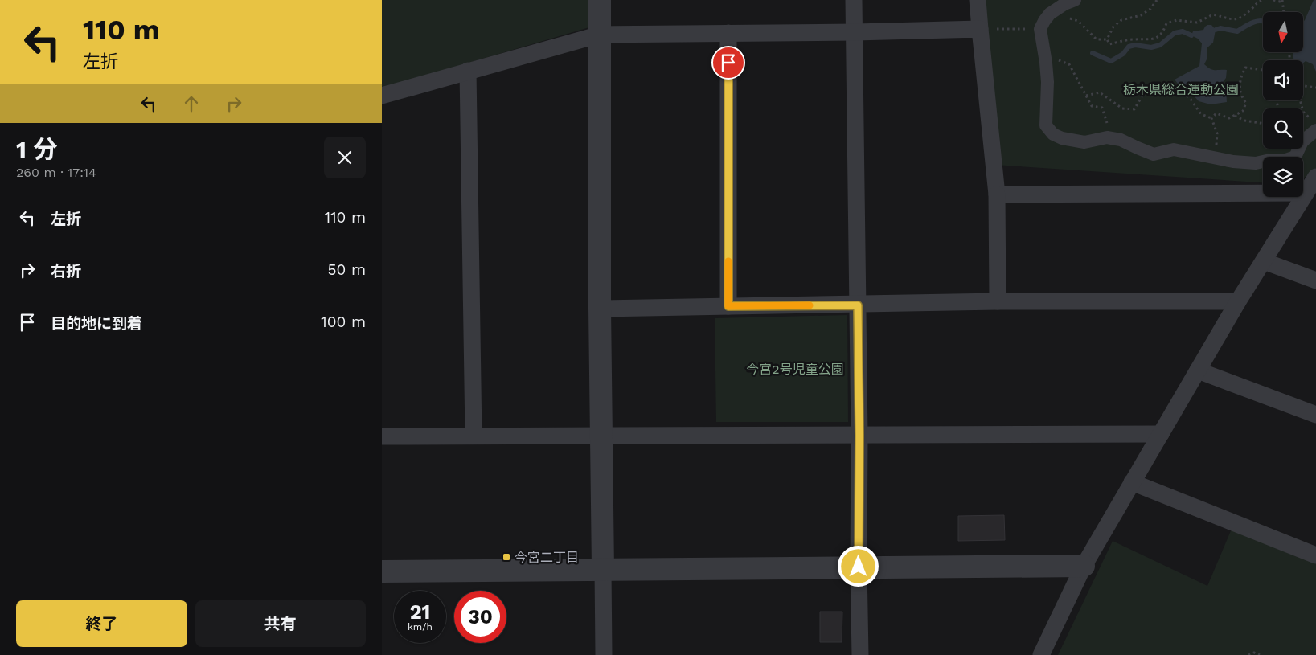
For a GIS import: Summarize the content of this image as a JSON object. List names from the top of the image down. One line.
{"parks":["栃木県総合運動公園","今宮2号児童公園"],"places":{"transit":["今宮二丁目"]},"north":"bottom","page":{"turn":["110 m","左折"],"heading":["1 分","260 m · 17:14"],"list":[{"name":"左折","value":"110 m"},{"name":"右折","value":"50 m"},{"name":"目的地に到着","value":"100 m"}],"speed":"21 km/h","limit":"30","buttons":["終了","共有"]}}
